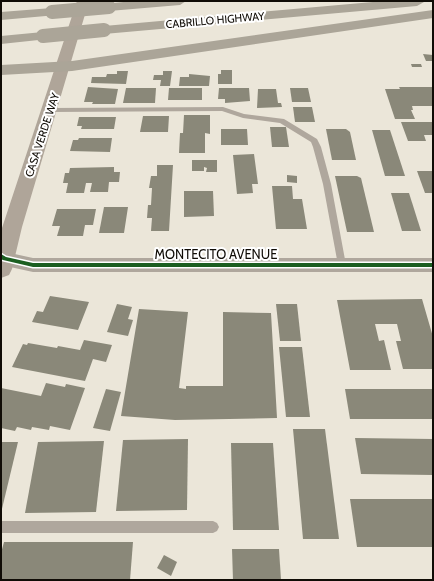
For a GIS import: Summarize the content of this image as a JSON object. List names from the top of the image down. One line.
{"streets":{"highway":["CABRILLO HIGHWAY"],"main road":["CASA VERDE WAY"],"street":["MONTECITO AVENUE"]},"crossings":[["CASA VERDE WAY","MONTECITO AVENUE"]]}
